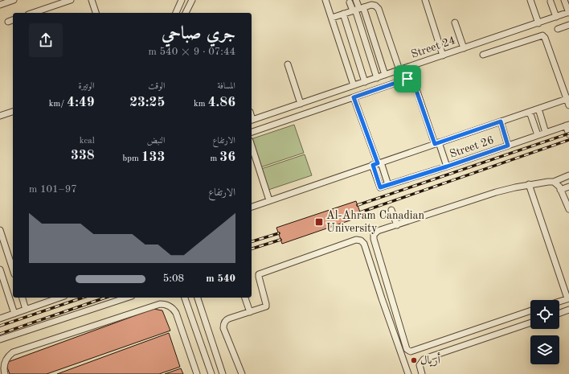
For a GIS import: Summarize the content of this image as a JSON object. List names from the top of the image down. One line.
{"streets":{"street":["Street 24","Street 26"]},"places":{"transit":["Al-Ahram Canadian University"],"other":["أريال"]},"page":{"heading":["جري صباحي","07:44 · 9 × 540 m"],"stats":[["المسافة","4.86 km"],["الوقت","23:25"],["الوتيرة","4:49 /km"],["الارتفاع","36 m"],["النبض","133 bpm"],["kcal","338"]],"chart":["الارتفاع","97–101 m"],"list":[{"name":"540 m","note":"5:08"}]}}
